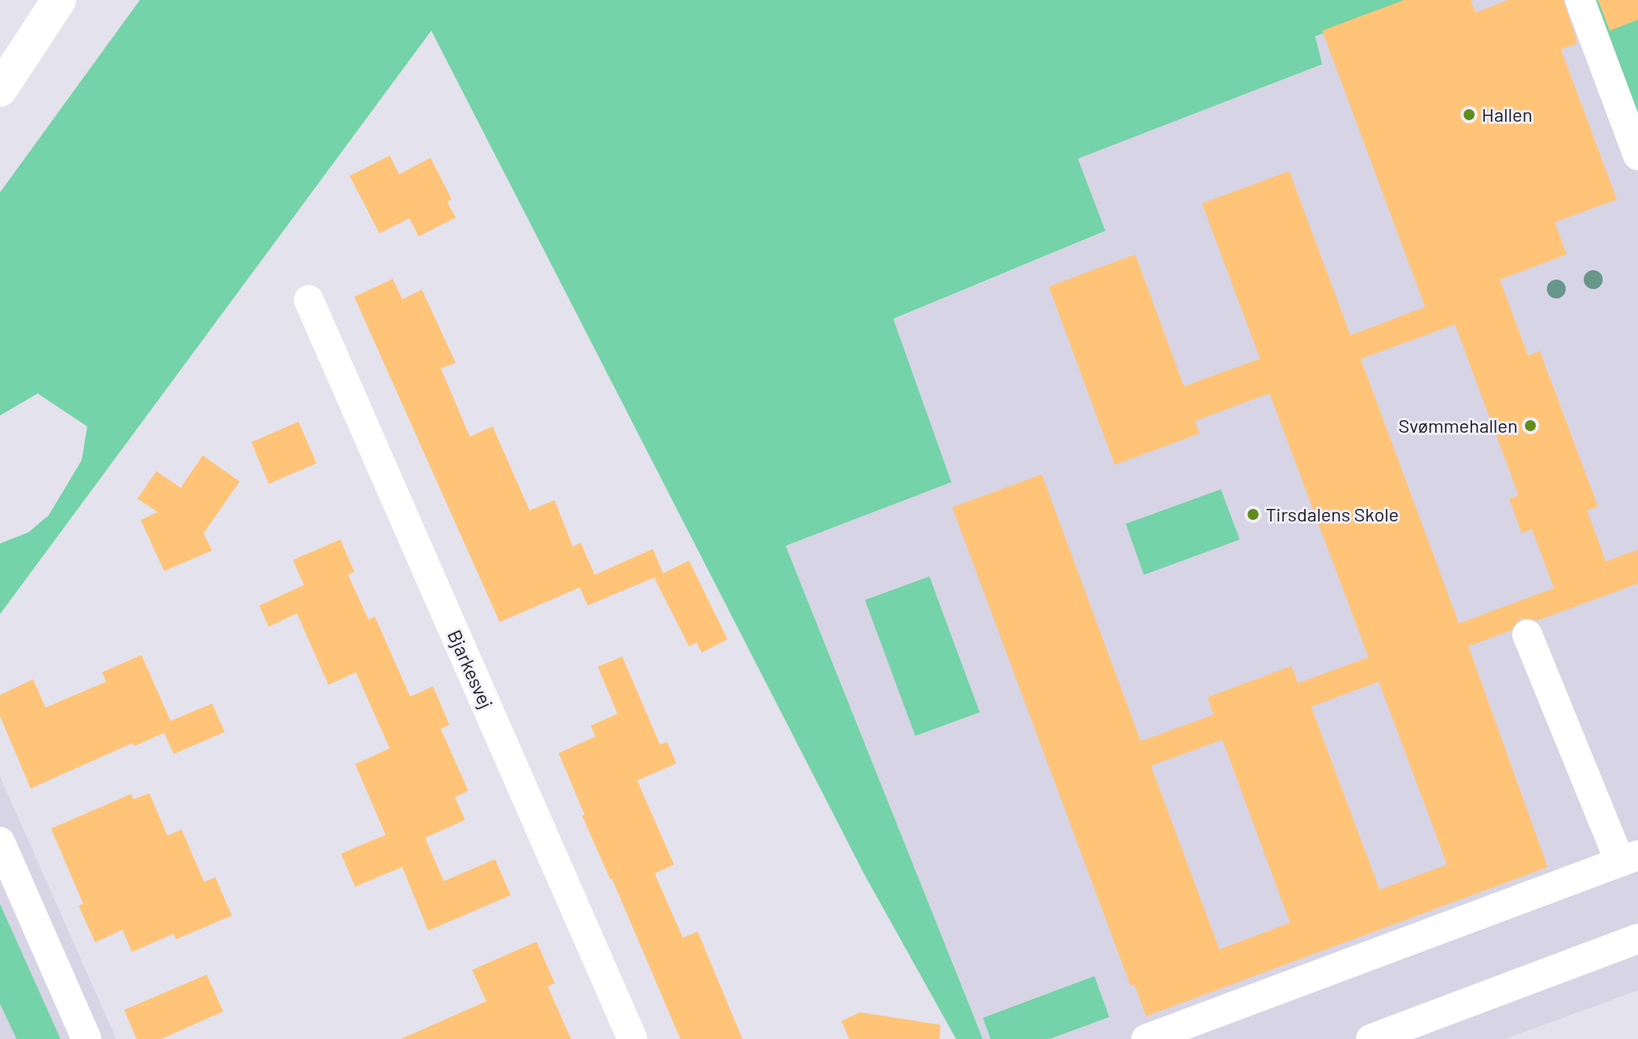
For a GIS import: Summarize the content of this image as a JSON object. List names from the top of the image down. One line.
{"streets":{"street":["Bjarkesvej"]},"places":["Hallen","Svømmehallen","Tirsdalens Skole"]}
